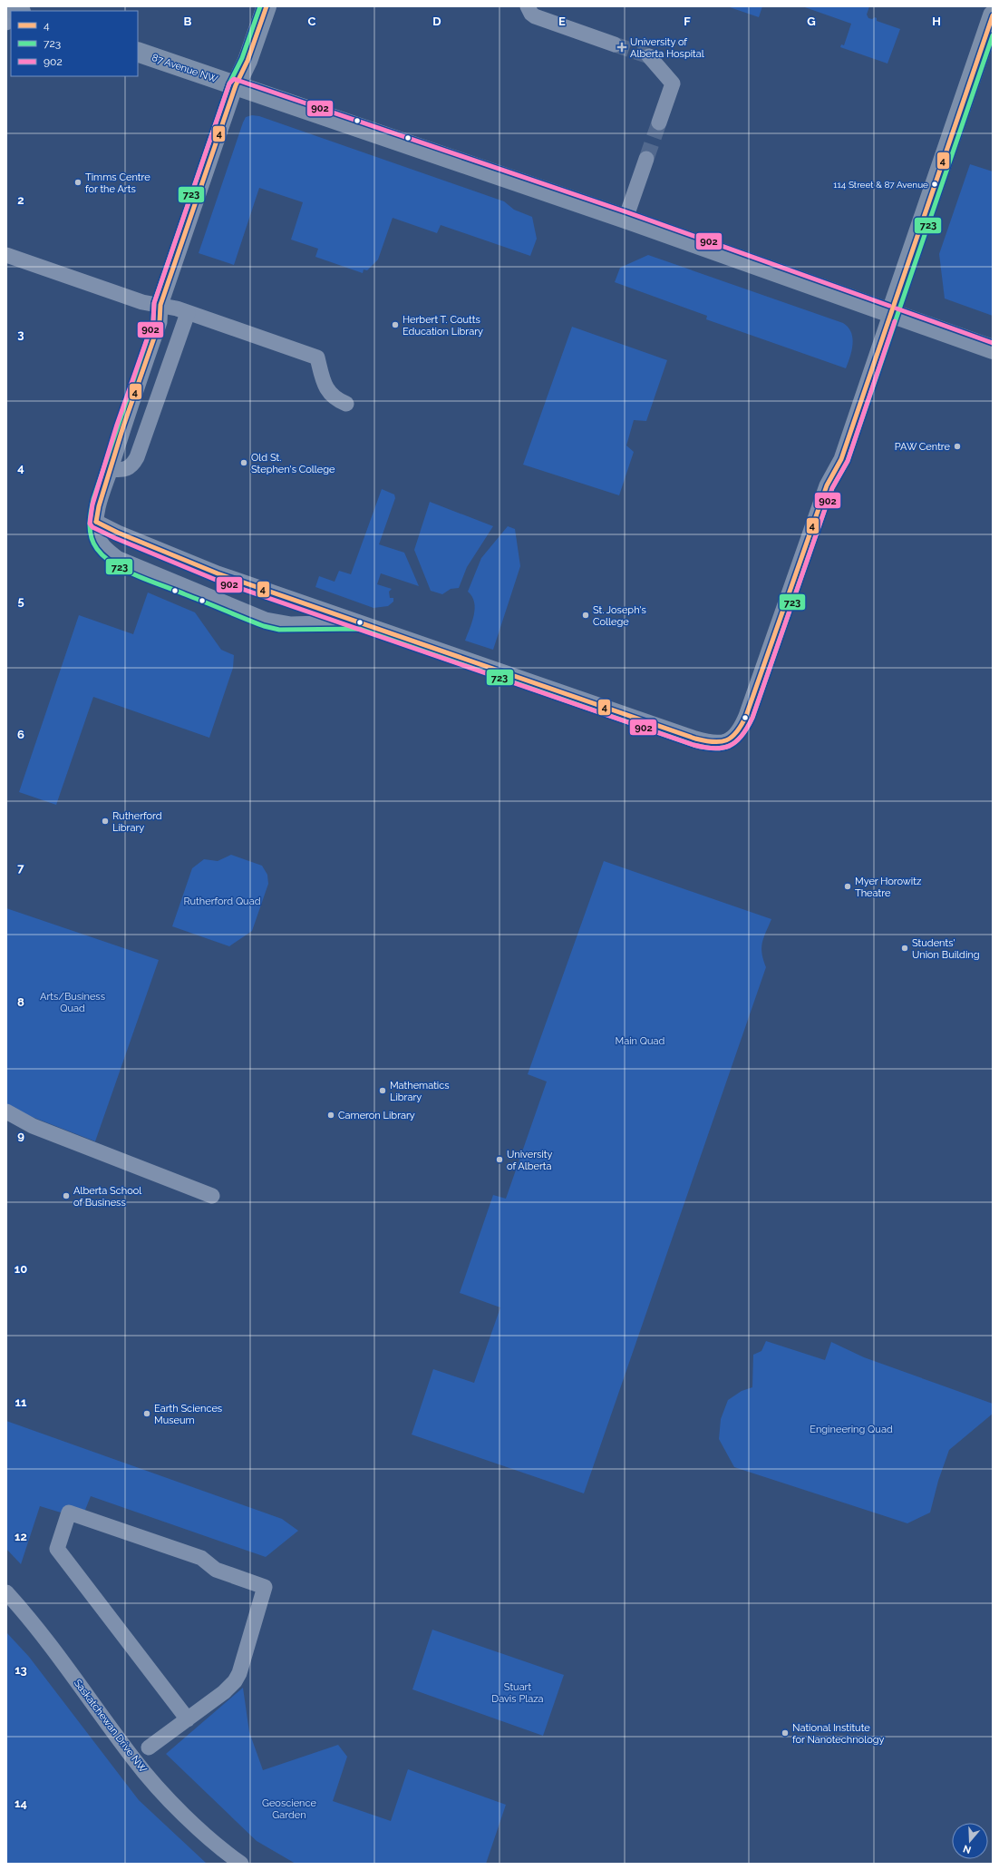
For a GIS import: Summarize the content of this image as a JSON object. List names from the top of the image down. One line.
{"streets":{"main road":["87 Avenue NW"],"street":["Saskatchewan Drive NW"]},"parks":["Rutherford Quad","Arts/Business Quad","Main Quad","Engineering Quad","Stuart Davis Plaza","Geoscience Garden"],"places":{"health":["University of Alberta Hospital"],"other":["Timms Centre for the Arts","114 Street & 87 Avenue","Herbert T. Coutts Education Library","PAW Centre","Old St. Stephen's College","St. Joseph's College","Rutherford Library","Myer Horowitz Theatre","Students' Union Building","Mathematics Library","Cameron Library","University of Alberta","Alberta School of Business","Earth Sciences Museum","National Institute for Nanotechnology"]},"lines":["transit line 4","transit line 723","transit line 902"],"legend":["4","723","902"],"north":"bottom","grid":{"columns":["B","C","D","E","F","G","H"],"rows":["2","3","4","5","6","7","8","9","10","11","12","13","14"]}}
